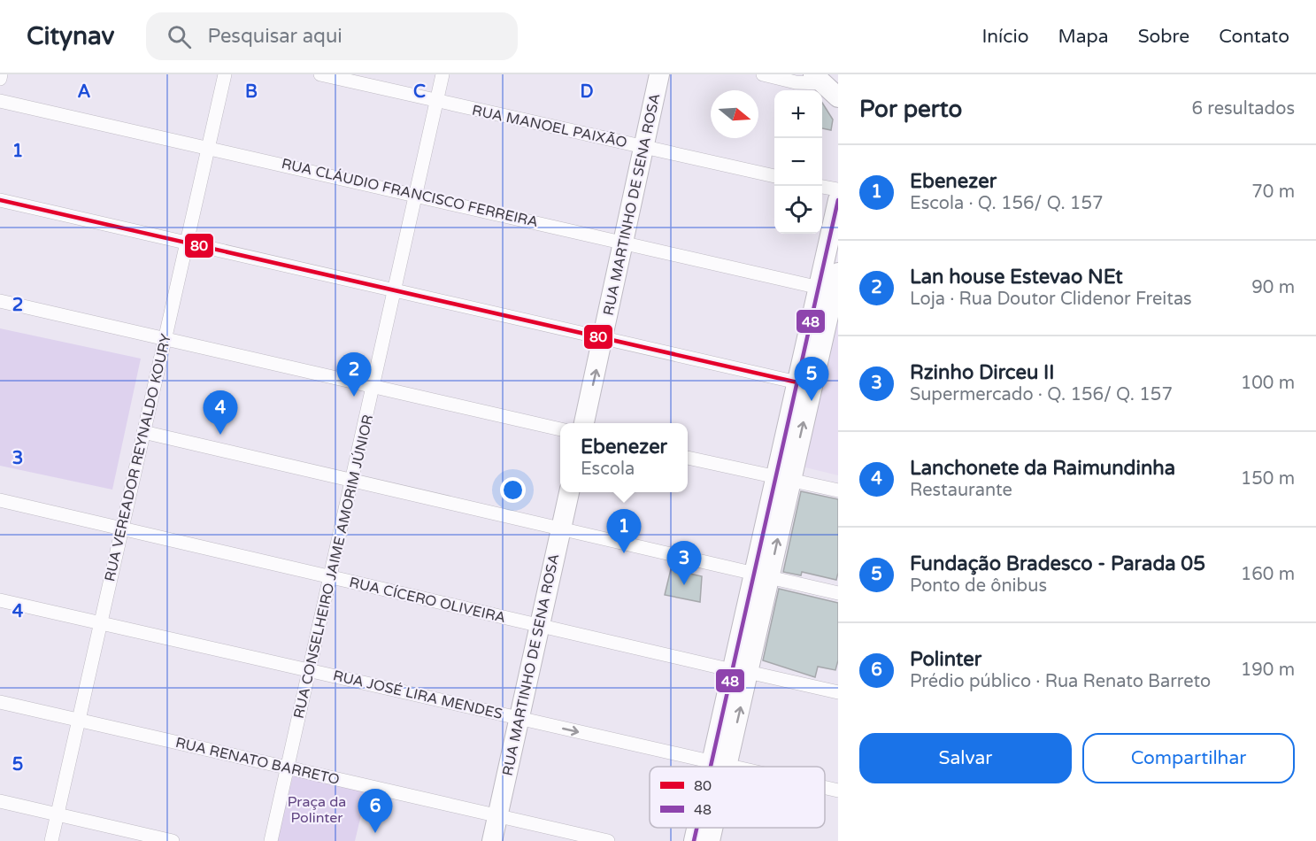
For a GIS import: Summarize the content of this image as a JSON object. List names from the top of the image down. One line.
{"streets":{"main road":["RUA MARTINHO DE SENA ROSA"],"street":["RUA MANOEL PAIXÃO","RUA CLÁUDIO FRANCISCO FERREIRA","RUA VEREADOR REYNALDO KOURY","RUA CONSELHEIRO JAIME AMORIM JÚNIOR","RUA CÍCERO OLIVEIRA","RUA JOSÉ LIRA MENDES","RUA RENATO BARRETO"]},"crossings":[["RUA MANOEL PAIXÃO","RUA MARTINHO DE SENA ROSA"],["RUA MANOEL PAIXÃO","RUA CONSELHEIRO JAIME AMORIM JÚNIOR"],["RUA CLÁUDIO FRANCISCO FERREIRA","RUA MARTINHO DE SENA ROSA"],["RUA CLÁUDIO FRANCISCO FERREIRA","RUA VEREADOR REYNALDO KOURY"],["RUA CLÁUDIO FRANCISCO FERREIRA","RUA CONSELHEIRO JAIME AMORIM JÚNIOR"],["RUA MARTINHO DE SENA ROSA","RUA CÍCERO OLIVEIRA"],["RUA MARTINHO DE SENA ROSA","RUA JOSÉ LIRA MENDES"],["RUA MARTINHO DE SENA ROSA","RUA RENATO BARRETO"],["RUA VEREADOR REYNALDO KOURY","RUA CÍCERO OLIVEIRA"],["RUA VEREADOR REYNALDO KOURY","RUA JOSÉ LIRA MENDES"],["RUA VEREADOR REYNALDO KOURY","RUA RENATO BARRETO"],["RUA CONSELHEIRO JAIME AMORIM JÚNIOR","RUA CÍCERO OLIVEIRA"],["RUA CONSELHEIRO JAIME AMORIM JÚNIOR","RUA JOSÉ LIRA MENDES"],["RUA CONSELHEIRO JAIME AMORIM JÚNIOR","RUA RENATO BARRETO"]],"parks":["Praça da Polinter"],"lines":["transit line 80","transit line 48"],"legend":["80","48"],"north":"right","page":{"header":"Citynav","search":"Pesquisar aqui","nav":["Início","Mapa","Sobre","Contato"],"heading":["Por perto","6 resultados"],"map_buttons":["+","−"],"list":[{"mark":"1","name":"Ebenezer","note":"Escola · Q. 156/ Q. 157","value":"70 m"},{"mark":"2","name":"Lan house Estevao NEt","note":"Loja · Rua Doutor Clidenor Freitas","value":"90 m"},{"mark":"3","name":"Rzinho Dirceu II","note":"Supermercado · Q. 156/ Q. 157","value":"100 m"},{"mark":"4","name":"Lanchonete da Raimundinha","note":"Restaurante","value":"150 m"},{"mark":"5","name":"Fundação Bradesco - Parada 05","note":"Ponto de ônibus","value":"160 m"},{"mark":"6","name":"Polinter","note":"Prédio público · Rua Renato Barreto","value":"190 m"}],"pins":["2","5","4","1","3","6"],"popup":["Ebenezer","Escola"],"buttons":["Salvar","Compartilhar"]},"grid":{"columns":["A","B","C","D"],"rows":["1","2","3","4","5"]}}
